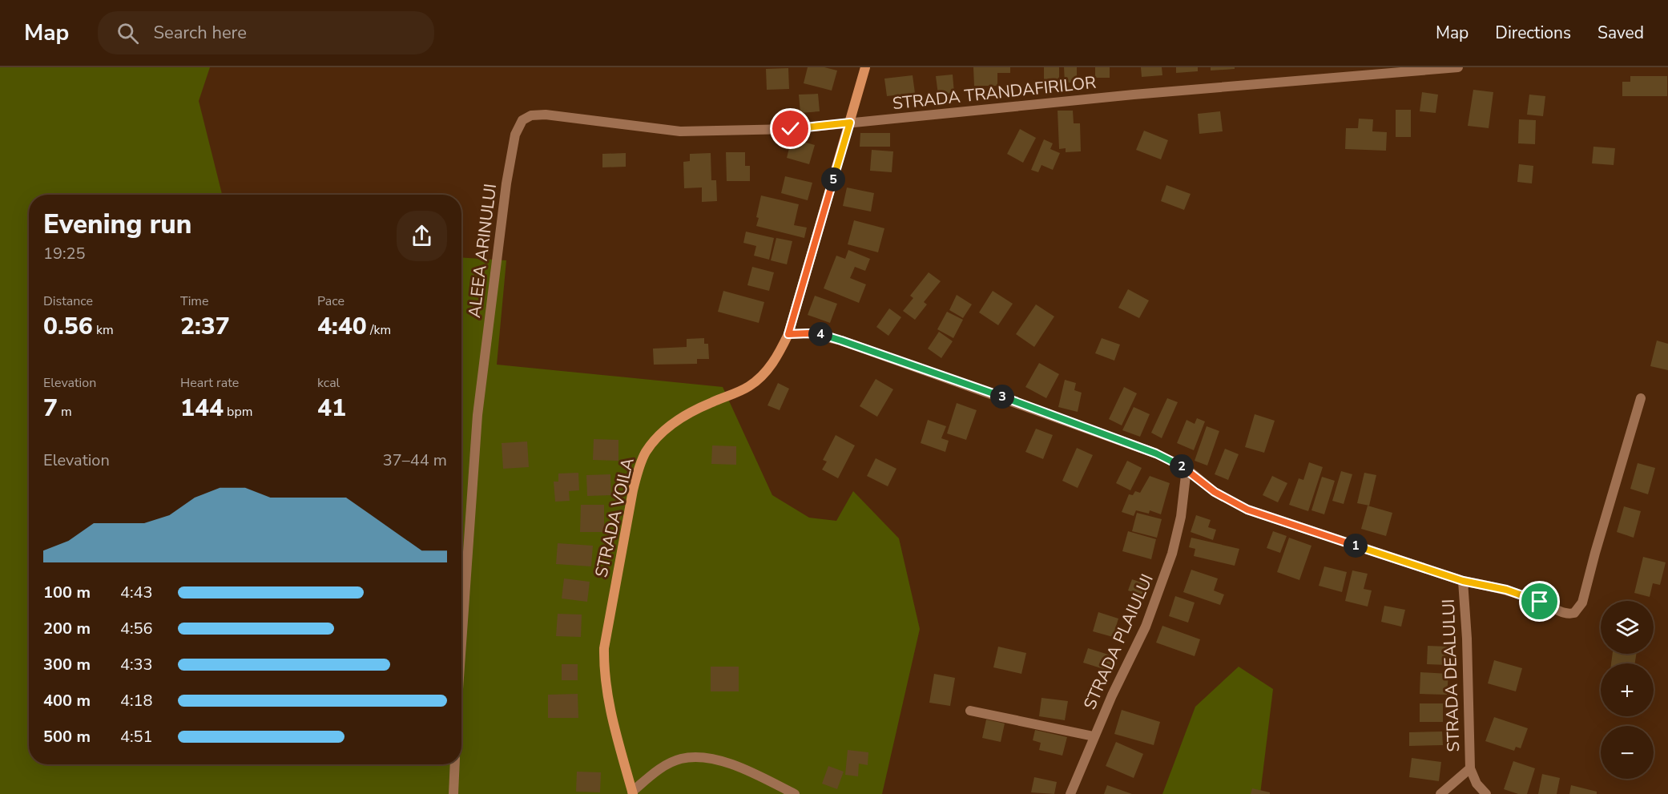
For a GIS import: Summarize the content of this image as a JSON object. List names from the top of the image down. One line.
{"streets":{"main road":["STRADA VOILA"],"street":["STRADA TRANDAFIRILOR","ALEEA ARINULUI","STRADA PLAIULUI","STRADA DEALULUI"]},"crossings":[["STRADA TRANDAFIRILOR","ALEEA ARINULUI"],["STRADA TRANDAFIRILOR","STRADA VOILA"],["ALEEA ARINULUI","STRADA VOILA"],["STRADA VOILA","STRADA DEALULUI"],["STRADA PLAIULUI","STRADA DEALULUI"]],"page":{"header":"Map","search":"Search here","nav":["Map","Directions","Saved"],"pins":["5","4","3","2","1"],"heading":["Evening run","19:25"],"stats":[["Distance","0.56 km"],["Time","2:37"],["Pace","4:40 /km"],["Elevation","7 m"],["Heart rate","144 bpm"],["kcal","41"]],"chart":["Elevation","37–44 m"],"list":[{"name":"100 m","note":"4:43"},{"name":"200 m","note":"4:56"},{"name":"300 m","note":"4:33"},{"name":"400 m","note":"4:18"},{"name":"500 m","note":"4:51"}],"map_buttons":["+","−"]}}
